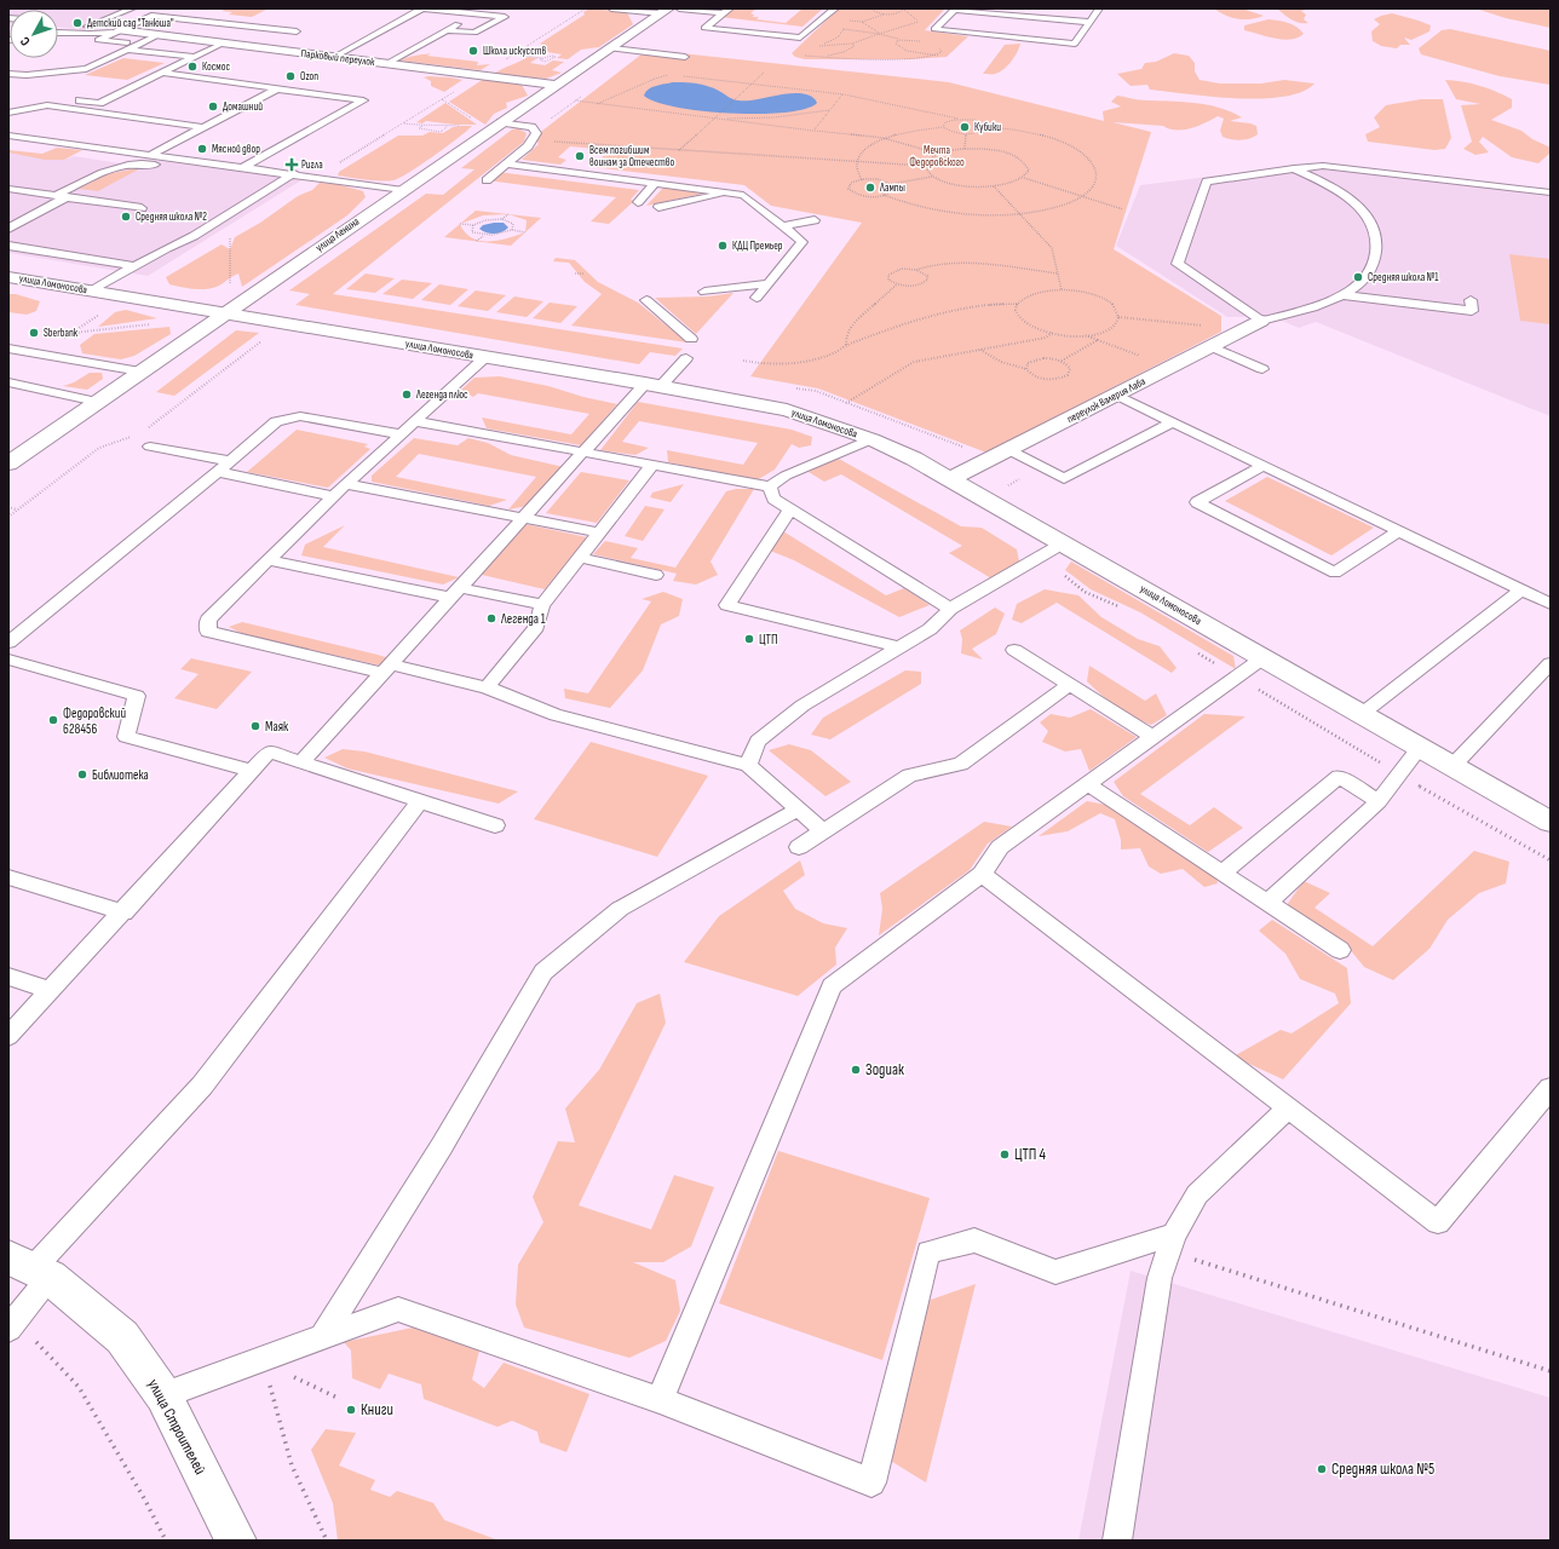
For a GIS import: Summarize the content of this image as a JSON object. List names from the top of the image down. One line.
{"streets":{"street":["Парковый переулок","улица Ленина","улица Ломоносова","переулок Валерия Лаба","улица Строителей"]},"crossings":[["Парковый переулок","улица Ленина"],["улица Ленина","улица Ломоносова"],["улица Ломоносова","переулок Валерия Лаба"]],"parks":["Мечта Федоровского"],"places":{"other":["Детский сад \"Танюша\"","Школа искусств","Космос","Ozon","Домашний","Кубики","Мясной двор","Всем погибшим воинам за Отечество","Лампы","Средняя школа №2","КДЦ Премьер","Средняя школа №1","Sberbank","Легенда плюс","Легенда 1","ЦТП","Федоровский 628456","Маяк","Библиотека","Зодиак","ЦТП 4","Книги","Средняя школа №5"],"health":["Ригла"]},"north":"bottom left"}
